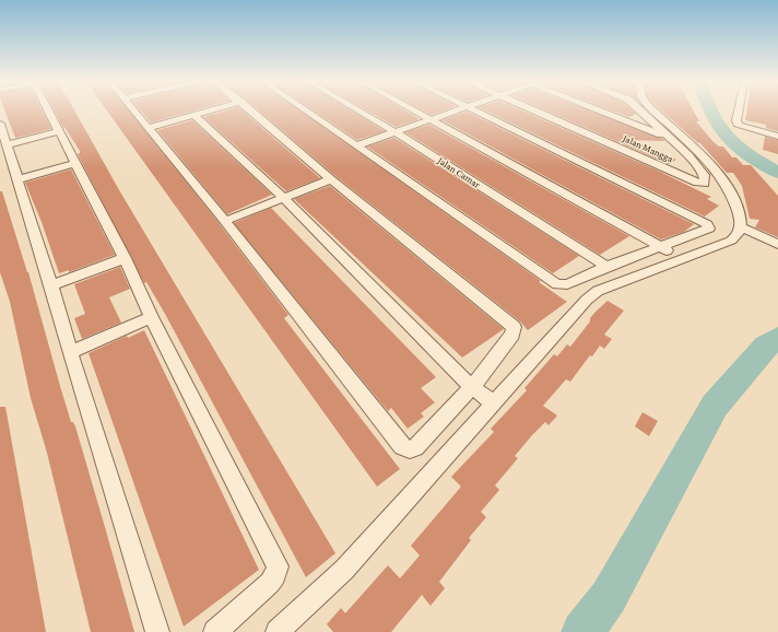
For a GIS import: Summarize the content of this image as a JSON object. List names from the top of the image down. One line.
{"streets":{"street":["Jalan Mangga","Jalan Camar"]}}
